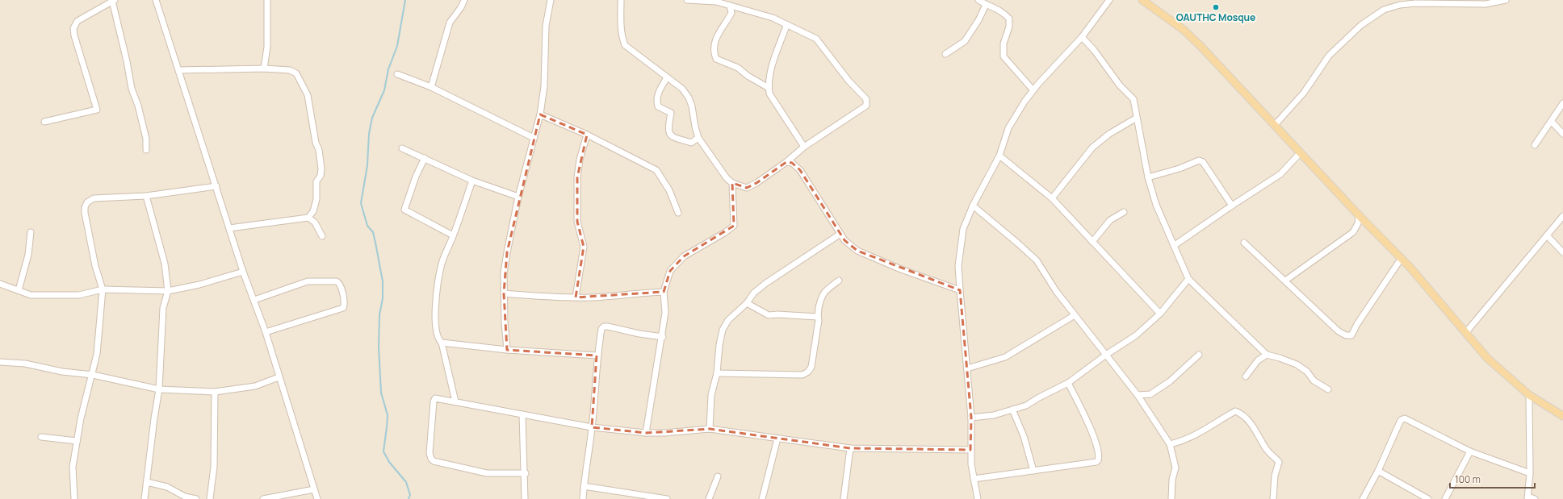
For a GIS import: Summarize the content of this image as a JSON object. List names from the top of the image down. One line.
{"places":["OAUTHC Mosque"],"scale_bar":"100 m"}
